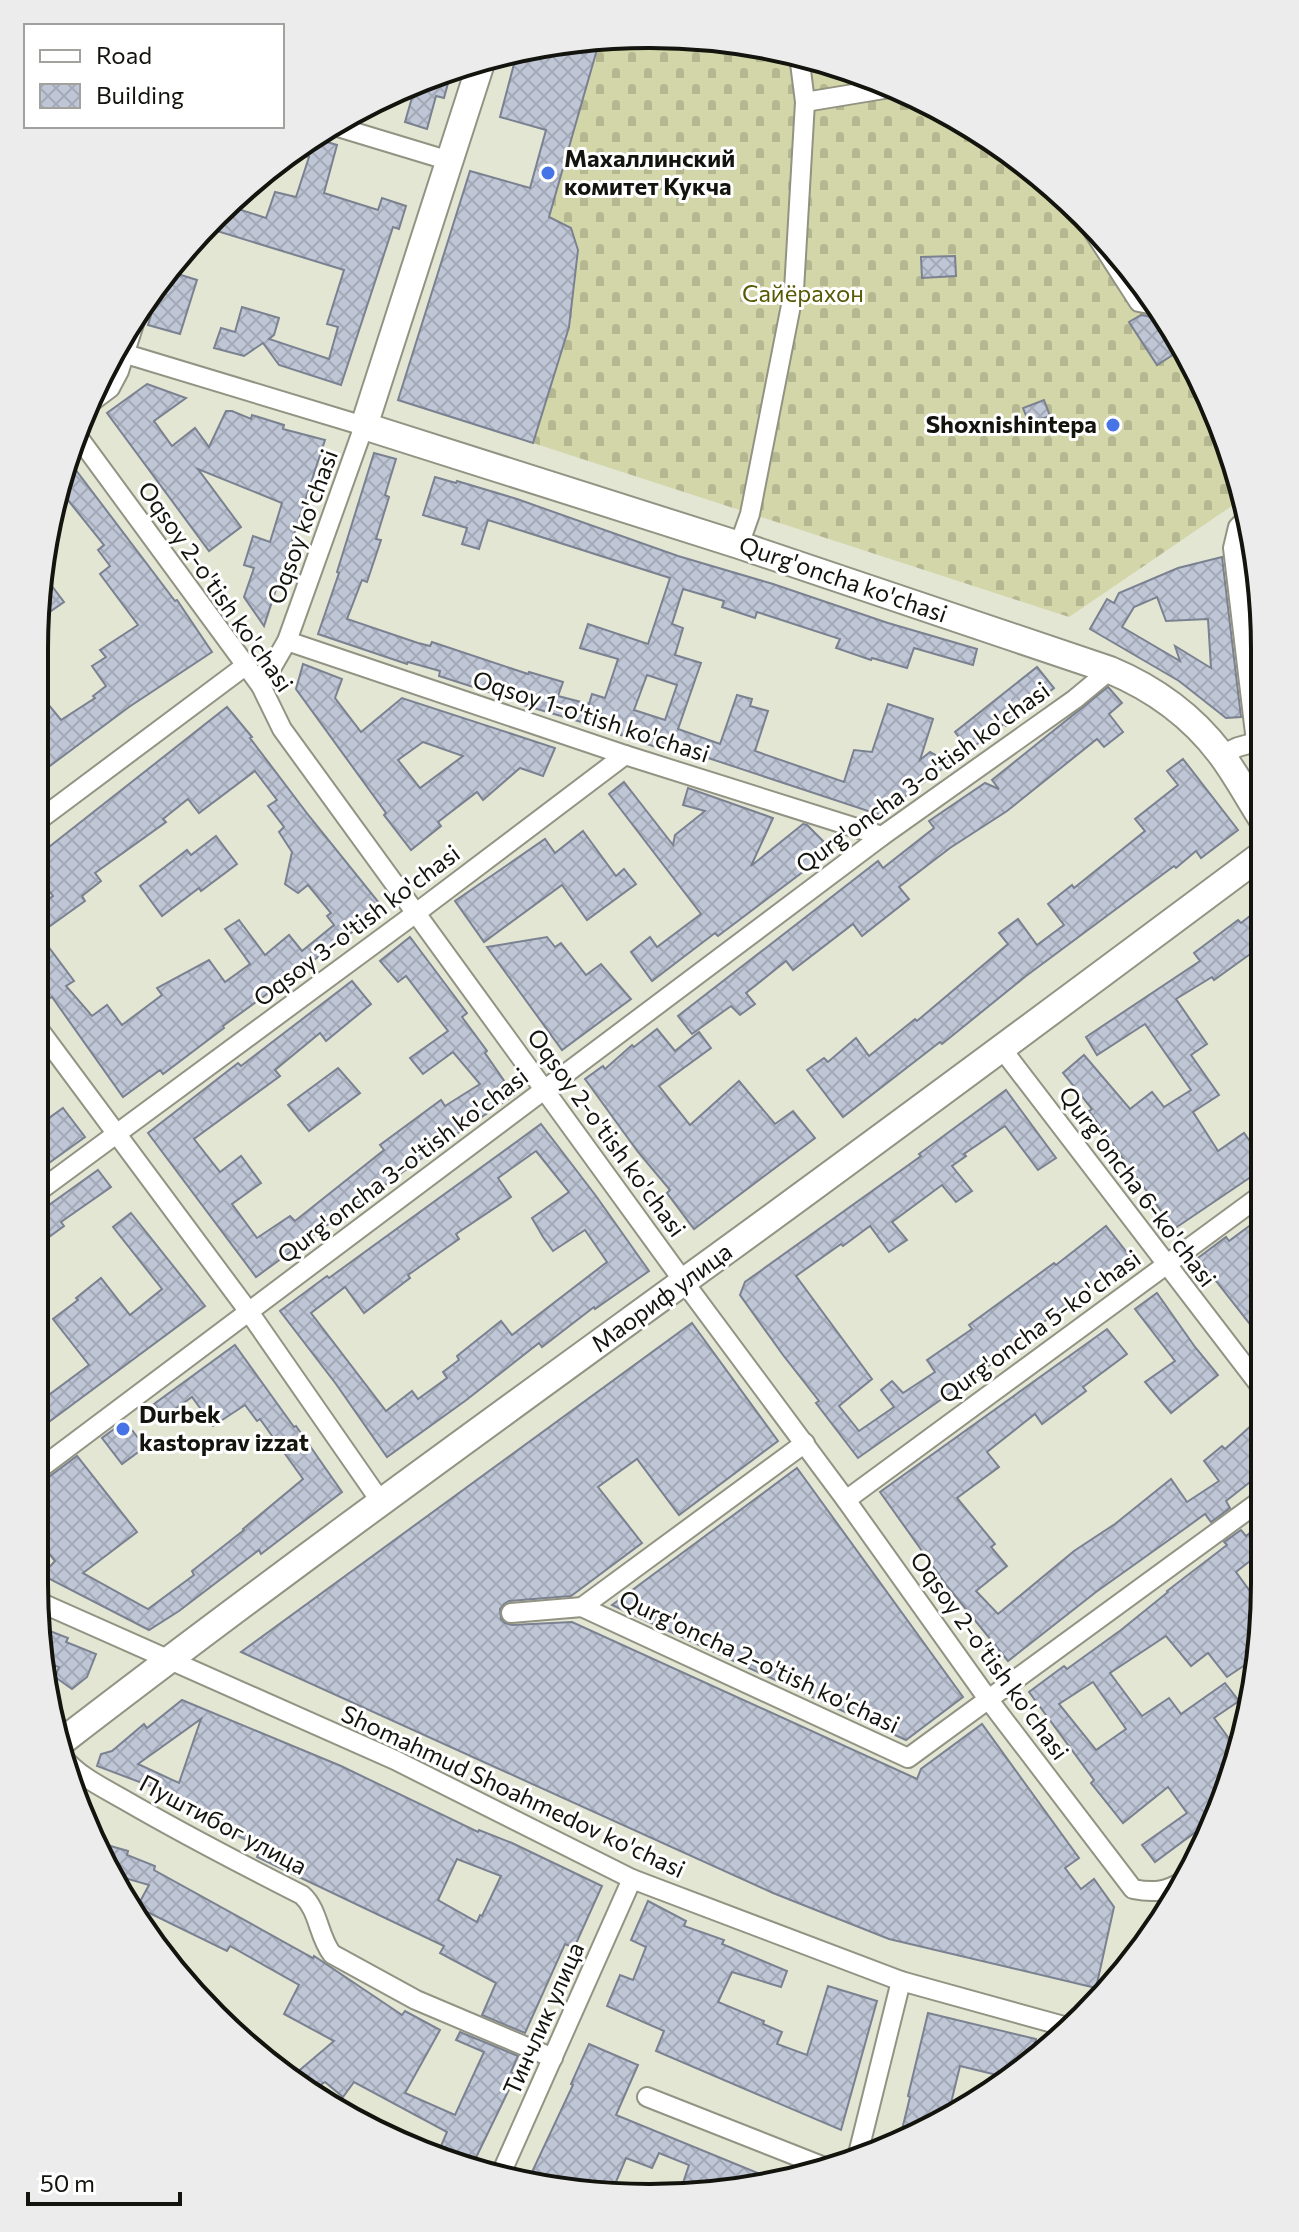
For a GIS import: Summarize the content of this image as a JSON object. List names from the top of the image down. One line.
{"streets":{"street":["Oqsoy ko'chasi","Qurg'oncha ko'chasi","Oqsoy 2-o'tish ko'chasi","Oqsoy 1-o'tish ko'chasi","Qurg'oncha 3-o'tish ko'chasi","Oqsoy 3-o'tish ko'chasi","Qurg'oncha 6-ko'chasi","Маориф улица","Qurg'oncha 5-ko'chasi","Qurg'oncha 2-o'tish ko'chasi","Shomahmud Shoahmedov ko'chasi","Пуштибог улица","Тинчлик улица"]},"crossings":[["Oqsoy ko'chasi","Qurg'oncha ko'chasi"],["Oqsoy ko'chasi","Oqsoy 2-o'tish ko'chasi"],["Oqsoy ko'chasi","Oqsoy 1-o'tish ko'chasi"],["Qurg'oncha ko'chasi","Qurg'oncha 3-o'tish ko'chasi"],["Oqsoy 2-o'tish ko'chasi","Qurg'oncha 3-o'tish ko'chasi"],["Oqsoy 2-o'tish ko'chasi","Oqsoy 3-o'tish ko'chasi"],["Oqsoy 2-o'tish ko'chasi","Маориф улица"],["Oqsoy 2-o'tish ko'chasi","Qurg'oncha 5-ko'chasi"],["Oqsoy 2-o'tish ko'chasi","Qurg'oncha 2-o'tish ko'chasi"],["Oqsoy 1-o'tish ko'chasi","Qurg'oncha 3-o'tish ko'chasi"],["Oqsoy 1-o'tish ko'chasi","Oqsoy 3-o'tish ko'chasi"],["Qurg'oncha 6-ko'chasi","Маориф улица"],["Qurg'oncha 6-ko'chasi","Qurg'oncha 5-ko'chasi"],["Маориф улица","Shomahmud Shoahmedov ko'chasi"],["Shomahmud Shoahmedov ko'chasi","Тинчлик улица"],["Пуштибог улица","Тинчлик улица"]],"parks":["Сайёрахон"],"places":["Махаллинский комитет Кукча","Shoxnishintepa","Durbek kastoprav izzat"],"legend":["Road","Building"],"scale_bar":"50 m"}
